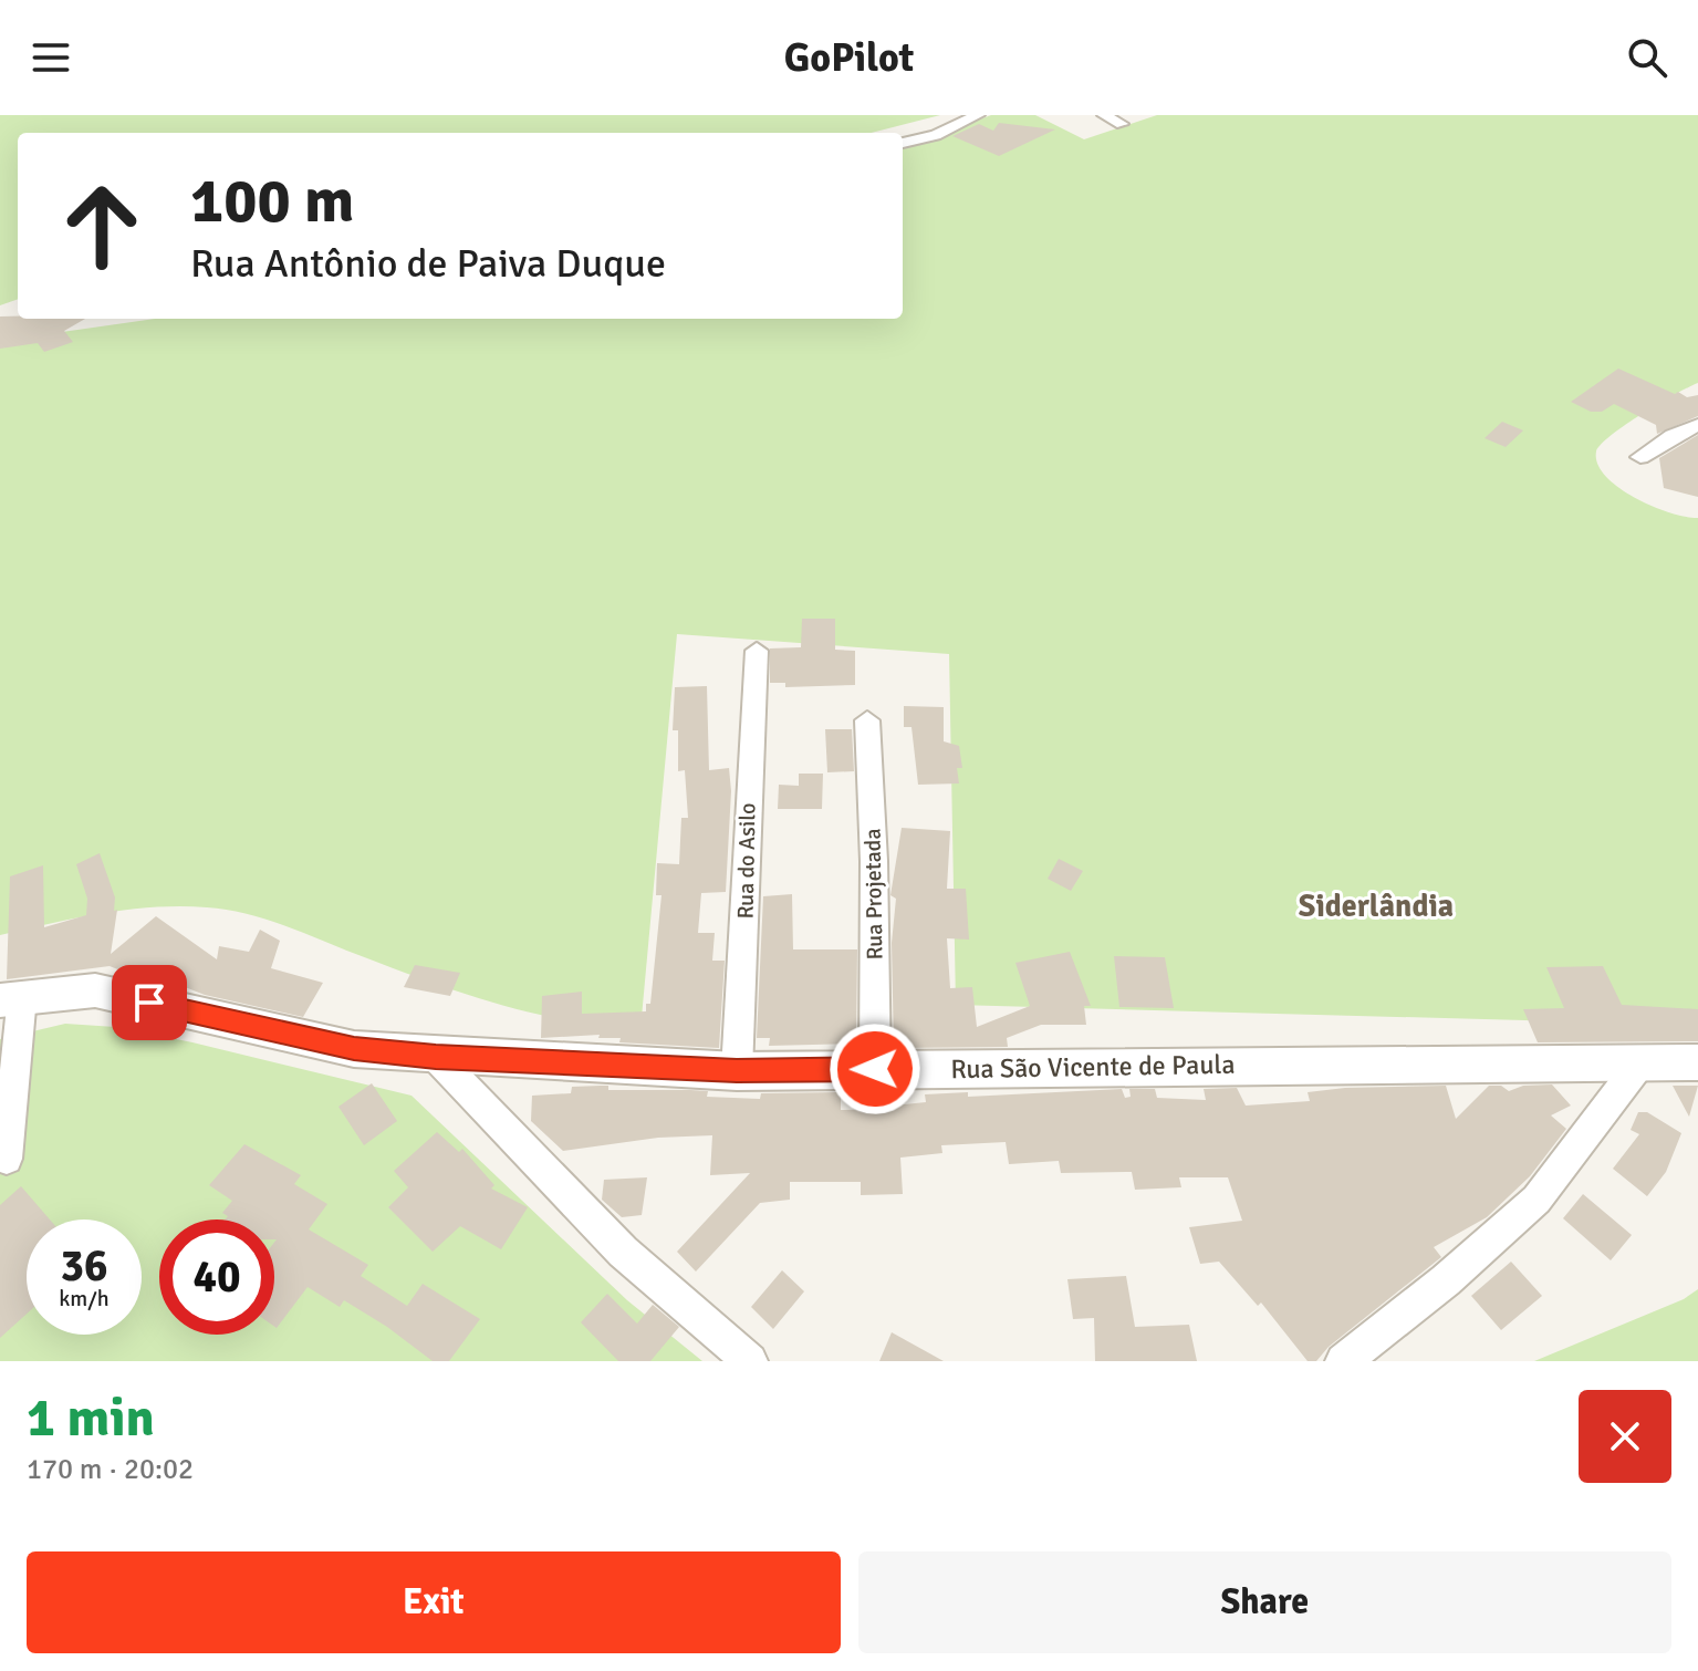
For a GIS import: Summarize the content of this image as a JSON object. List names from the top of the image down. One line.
{"streets":{"street":["Rua do Asilo","Rua Projetada","Rua São Vicente de Paula"]},"crossings":[["Rua do Asilo","Rua São Vicente de Paula"],["Rua Projetada","Rua São Vicente de Paula"]],"districts":["Siderlândia"],"page":{"header":"GoPilot","turn":["100 m","Rua Antônio de Paiva Duque"],"speed":"36 km/h","limit":"40","heading":["1 min","170 m · 20:02"],"buttons":["Exit","Share"]}}
